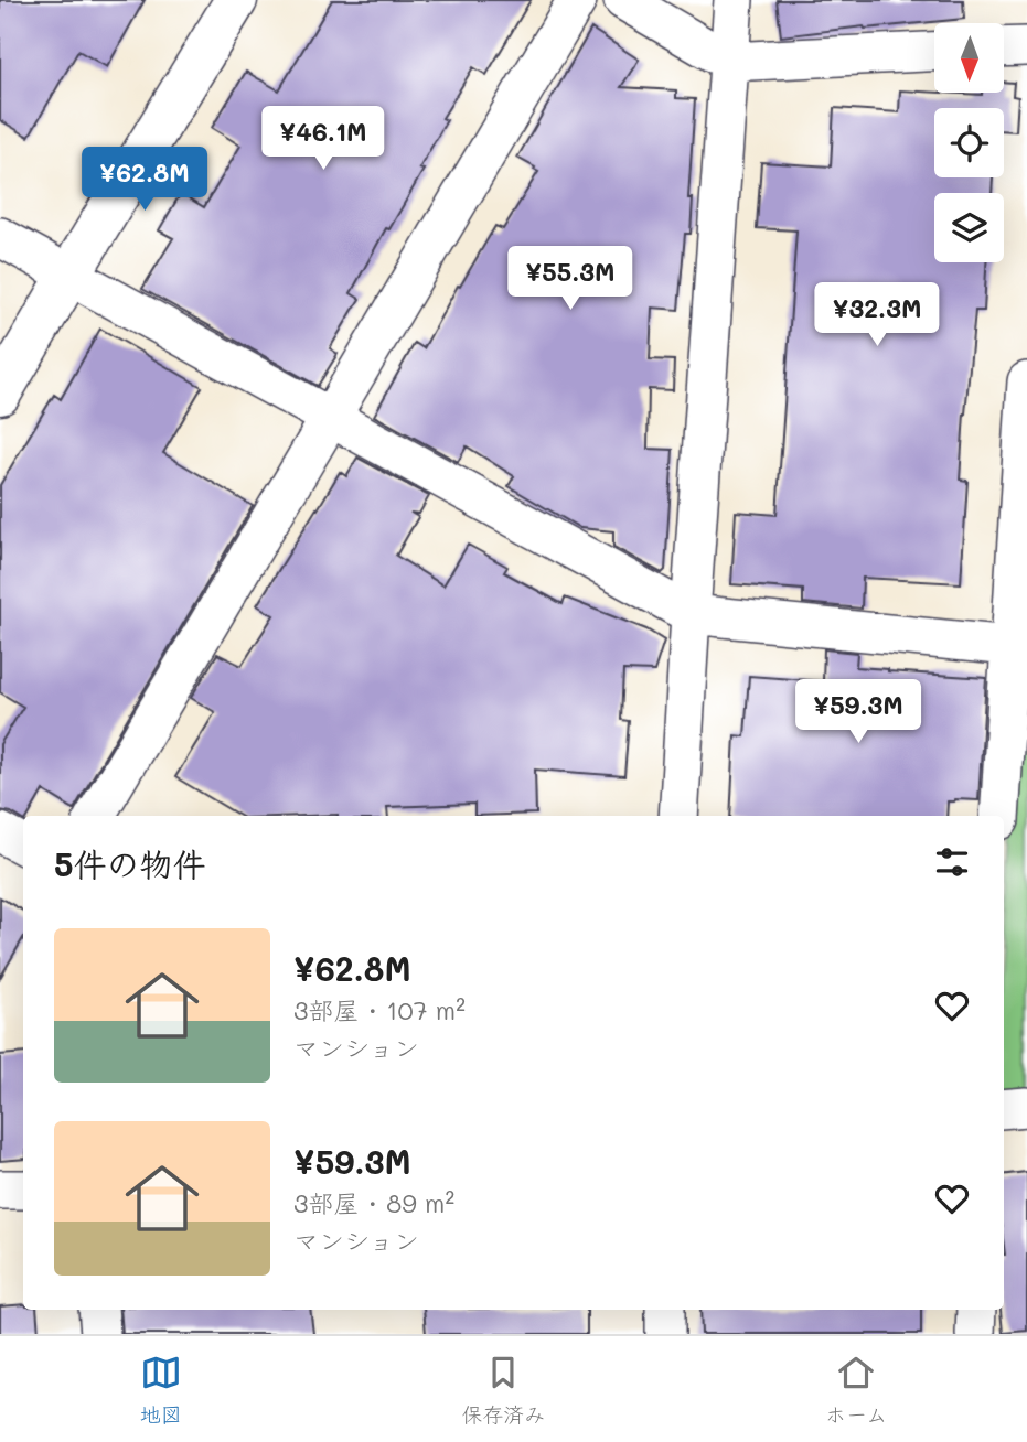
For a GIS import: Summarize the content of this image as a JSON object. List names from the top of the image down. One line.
{"north":"bottom","page":{"price":["¥46.1M","¥62.8M","¥55.3M","¥32.3M","¥59.3M"],"heading":"5件の物件","list":[{"name":"¥62.8M","note":"3部屋 · 107 m² · マンション"},{"name":"¥59.3M","note":"3部屋 · 89 m² · マンション"}],"tabs":["地図","保存済み","ホーム"]}}
